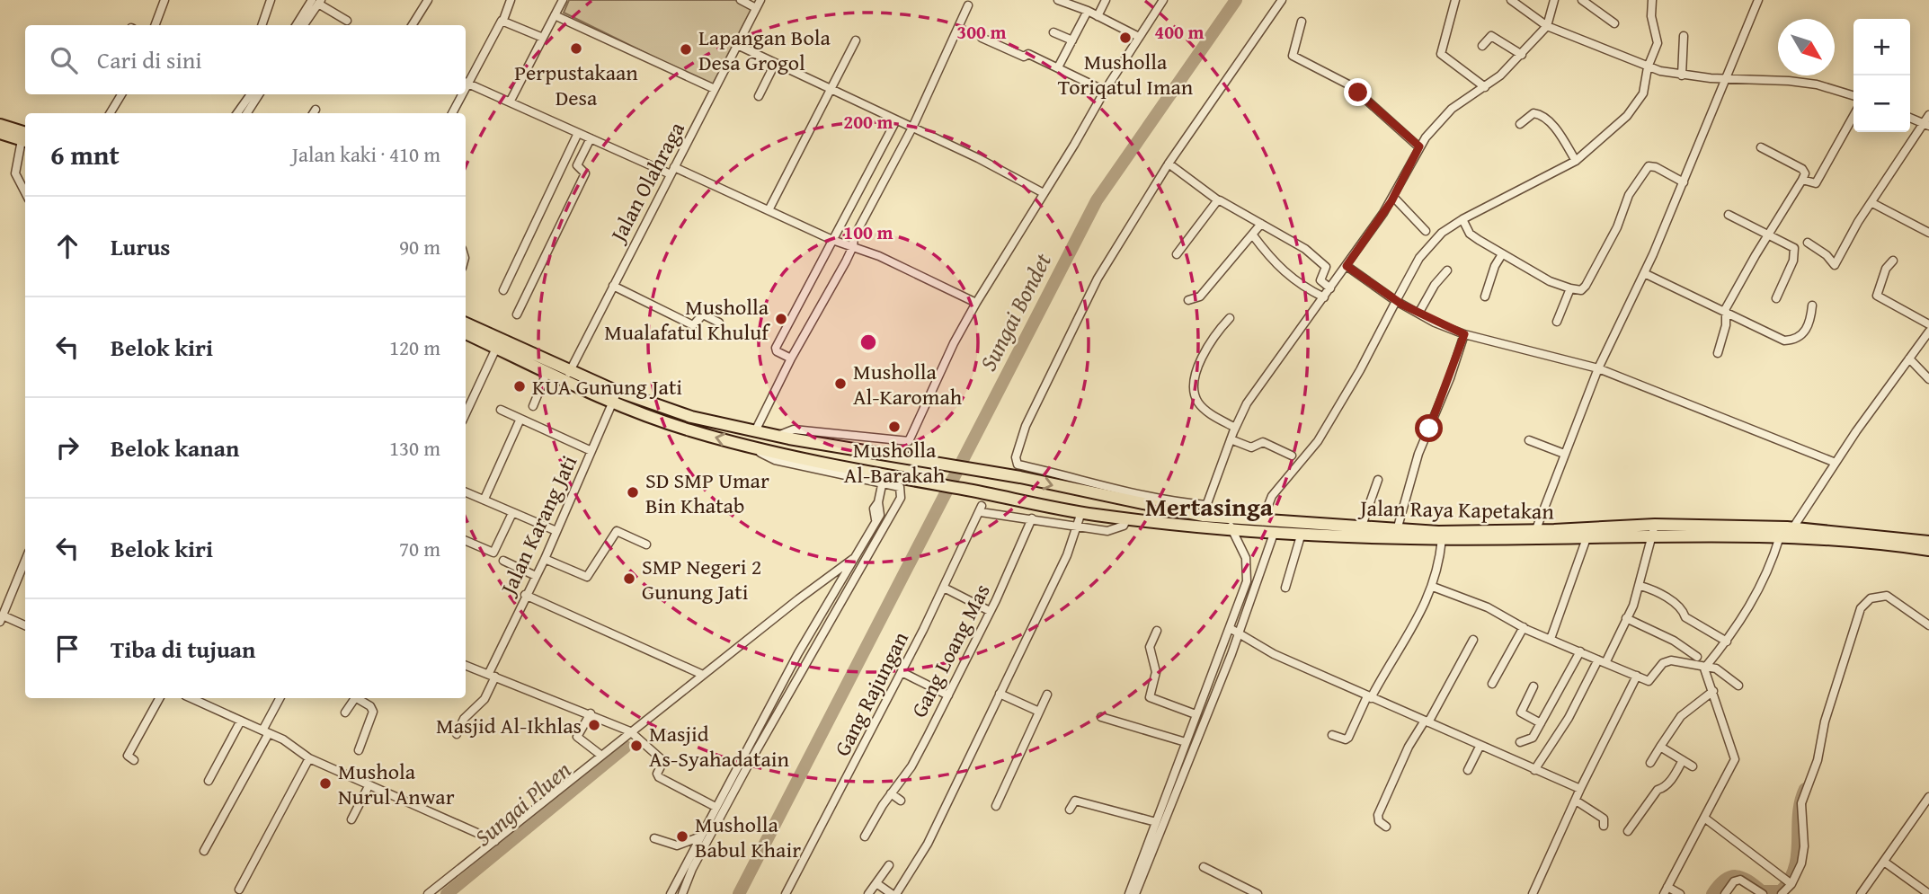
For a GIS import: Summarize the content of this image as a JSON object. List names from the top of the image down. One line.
{"streets":{"highway":["Jalan Raya Kapetakan"],"street":["Jalan Olahraga","Jalan Karang Jati","Gang Loang Mas","Gang Rajungan"]},"crossings":[["Jalan Raya Kapetakan","Jalan Karang Jati"],["Gang Loang Mas","Gang Rajungan"]],"districts":["Mertasinga"],"water":["Sungai Bondet","Sungai Pluen"],"places":["Musholla Toriqatul Iman","Perpustakaan Desa","Lapangan Bola Desa Grogol","Musholla Mualafatul Khuluf","Musholla Al-Karomah","KUA Gunung Jati","Musholla Al-Barakah","SD SMP Umar Bin Khatab","SMP Negeri 2 Gunung Jati","Masjid Al-Ikhlas","Masjid As-Syahadatain","Mushola Nurul Anwar","Musholla Babul Khair"],"north":"bottom right","page":{"map_buttons":["+","−"],"search":"Cari di sini","heading":["6 mnt","Jalan kaki · 410 m"],"list":[["Lurus","90 m"],["Belok kiri","120 m"],["Belok kanan","130 m"],["Belok kiri","70 m"],"Tiba di tujuan"]},"rings":["400 m","300 m","200 m","100 m"]}
